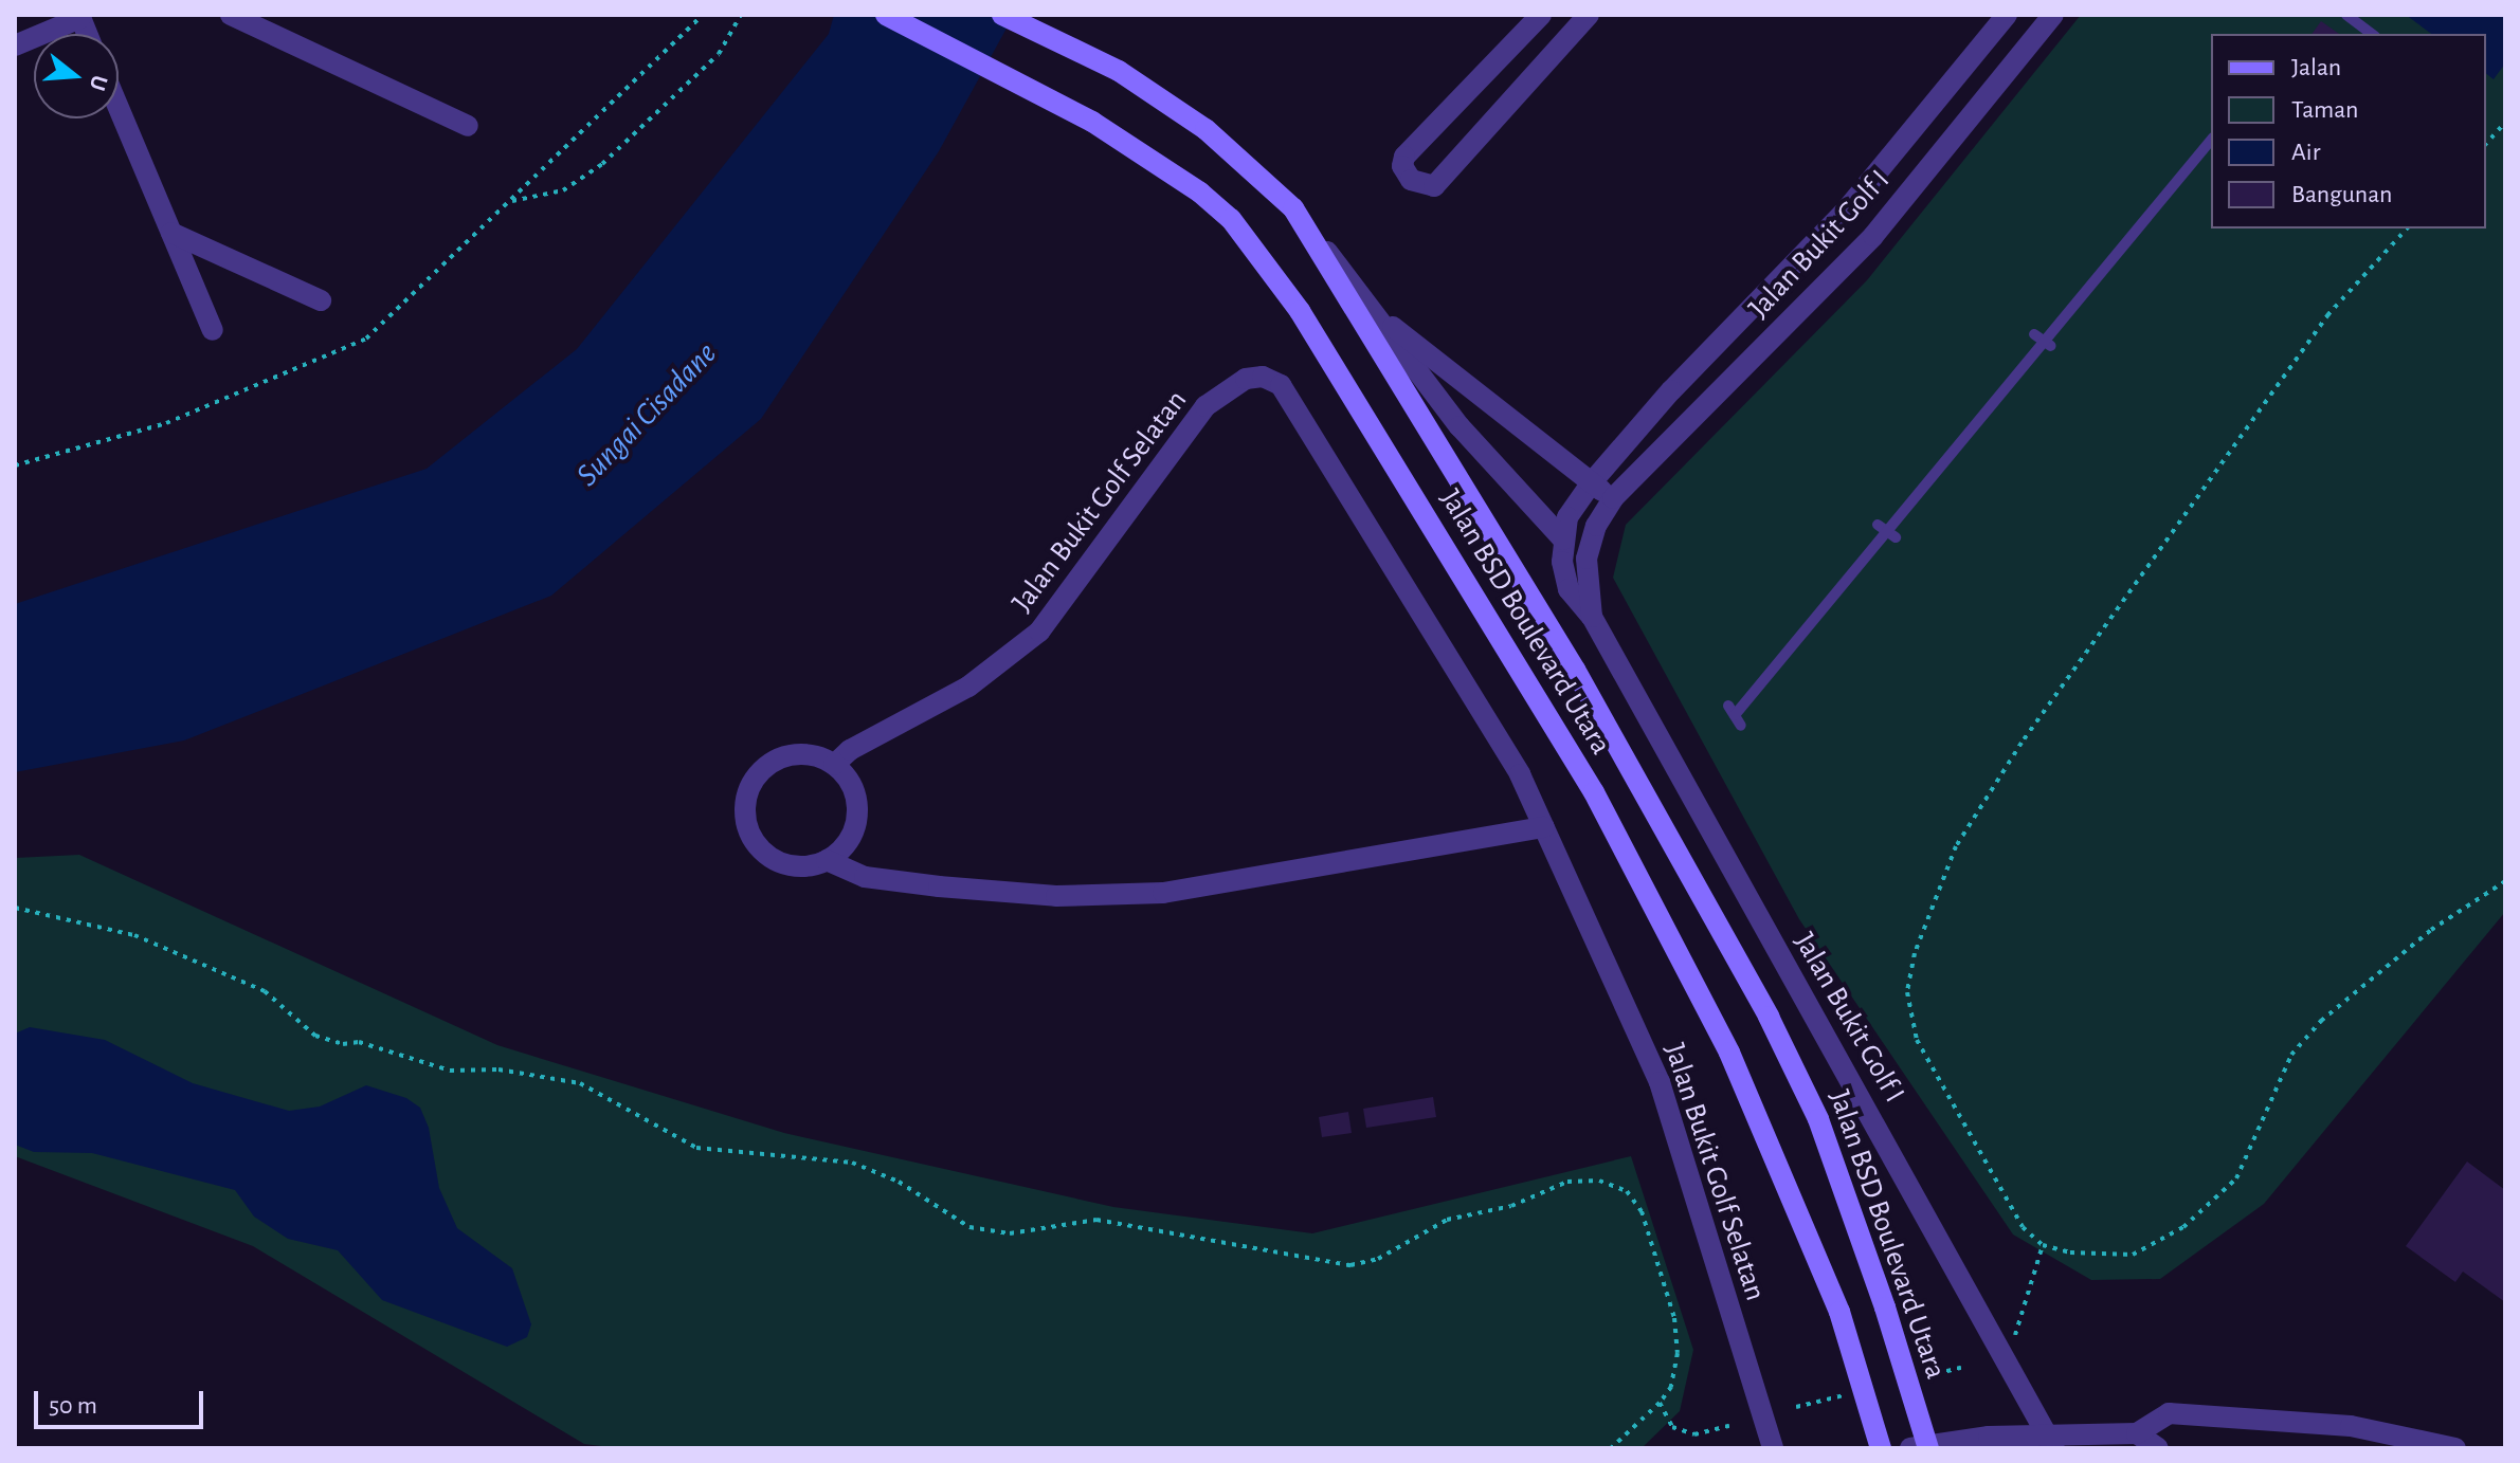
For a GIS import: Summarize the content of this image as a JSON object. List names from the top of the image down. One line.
{"streets":{"main road":["Jalan BSD Boulevard Utara"],"street":["Jalan Bukit Golf I","Jalan Bukit Golf Selatan"]},"water":["Sungai Cisadane"],"legend":["Jalan","Taman","Air","Bangunan"],"scale_bar":"50 m","north":"right"}
